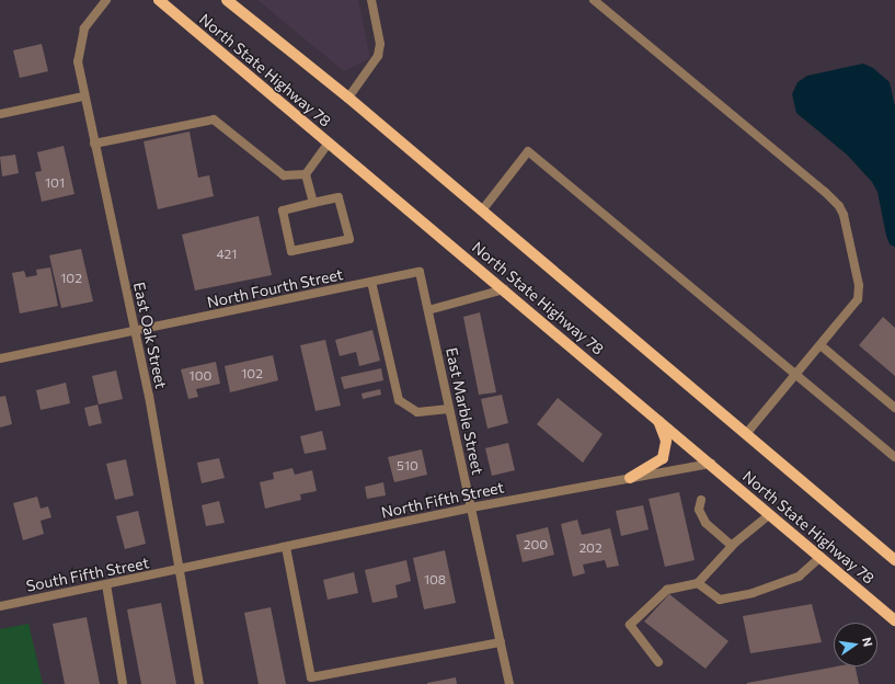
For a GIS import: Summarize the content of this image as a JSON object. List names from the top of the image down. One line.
{"streets":{"main road":["North State Highway 78"],"street":["North Fourth Street","East Oak Street","East Marble Street","North Fifth Street","South Fifth Street"]},"crossings":[["North State Highway 78","North Fifth Street"],["North Fourth Street","East Oak Street"],["North Fourth Street","East Marble Street"],["East Oak Street","North Fifth Street"],["East Oak Street","South Fifth Street"],["East Marble Street","North Fifth Street"],["North Fifth Street","South Fifth Street"]],"house_numbers":["101","421","102","102","100","510","200","202","108"],"north":"right"}
